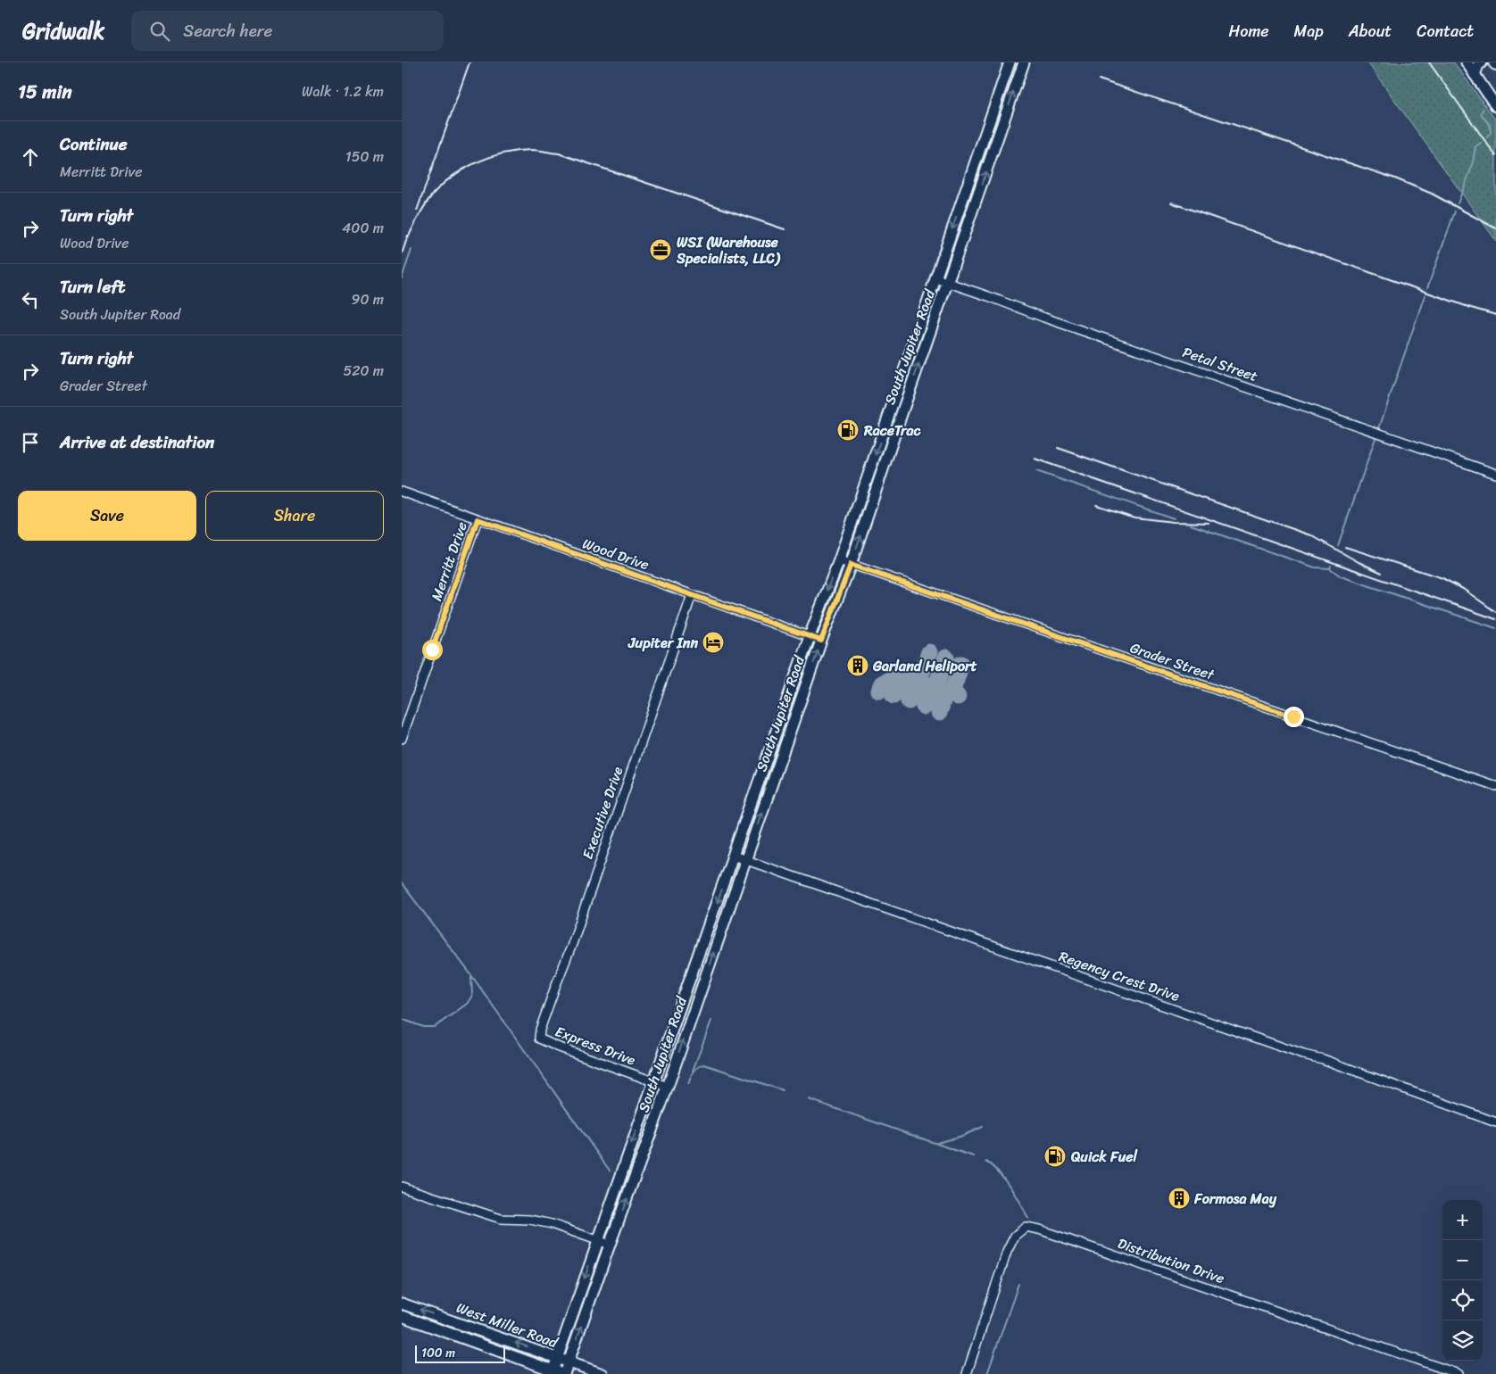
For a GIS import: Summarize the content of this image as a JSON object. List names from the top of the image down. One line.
{"streets":{"main road":["South Jupiter Road","West Miller Road"],"street":["Petal Street","Wood Drive","Merritt Drive","Grader Street","Executive Drive","Regency Crest Drive","Express Drive","Distribution Drive"]},"crossings":[["South Jupiter Road","Petal Street"],["South Jupiter Road","Wood Drive"],["South Jupiter Road","Grader Street"],["South Jupiter Road","Regency Crest Drive"],["South Jupiter Road","Express Drive"],["South Jupiter Road","West Miller Road"],["Wood Drive","Merritt Drive"],["Wood Drive","Executive Drive"],["Executive Drive","Express Drive"]],"places":{"office":["WSI (Warehouse Specialists, LLC)"],"fuel station":["RaceTrac","Quick Fuel"],"hotel":["Jupiter Inn"],"building":["Garland Heliport","Formosa May"]},"scale_bar":"100 m","page":{"header":"Gridwalk","search":"Search here","nav":["Home","Map","About","Contact"],"heading":["15 min","Walk · 1.2 km"],"list":[["Continue","Merritt Drive","150 m"],["Turn right","Wood Drive","400 m"],["Turn left","South Jupiter Road","90 m"],["Turn right","Grader Street","520 m"],"Arrive at destination"],"buttons":["Save","Share"],"map_buttons":["+","−"],"scale":"100 m"}}
